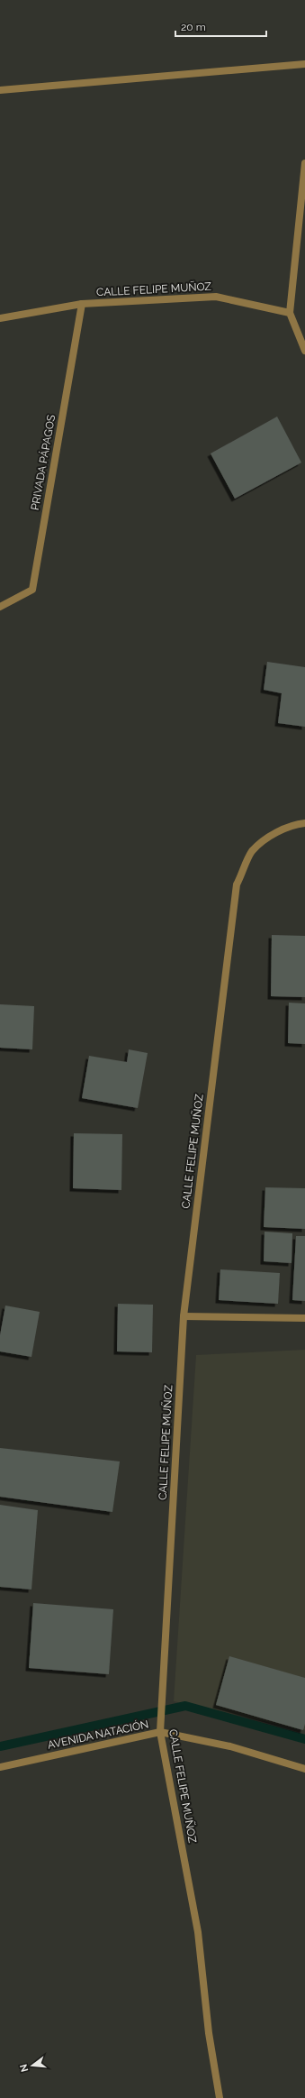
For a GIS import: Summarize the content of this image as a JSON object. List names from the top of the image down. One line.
{"streets":{"street":["CALLE FELIPE MUÑOZ","PRIVADA PÁPAGOS","AVENIDA NATACIÓN"]},"crossings":[["CALLE FELIPE MUÑOZ","PRIVADA PÁPAGOS"],["CALLE FELIPE MUÑOZ","AVENIDA NATACIÓN"]],"scale_bar":"20 m","north":"left"}
